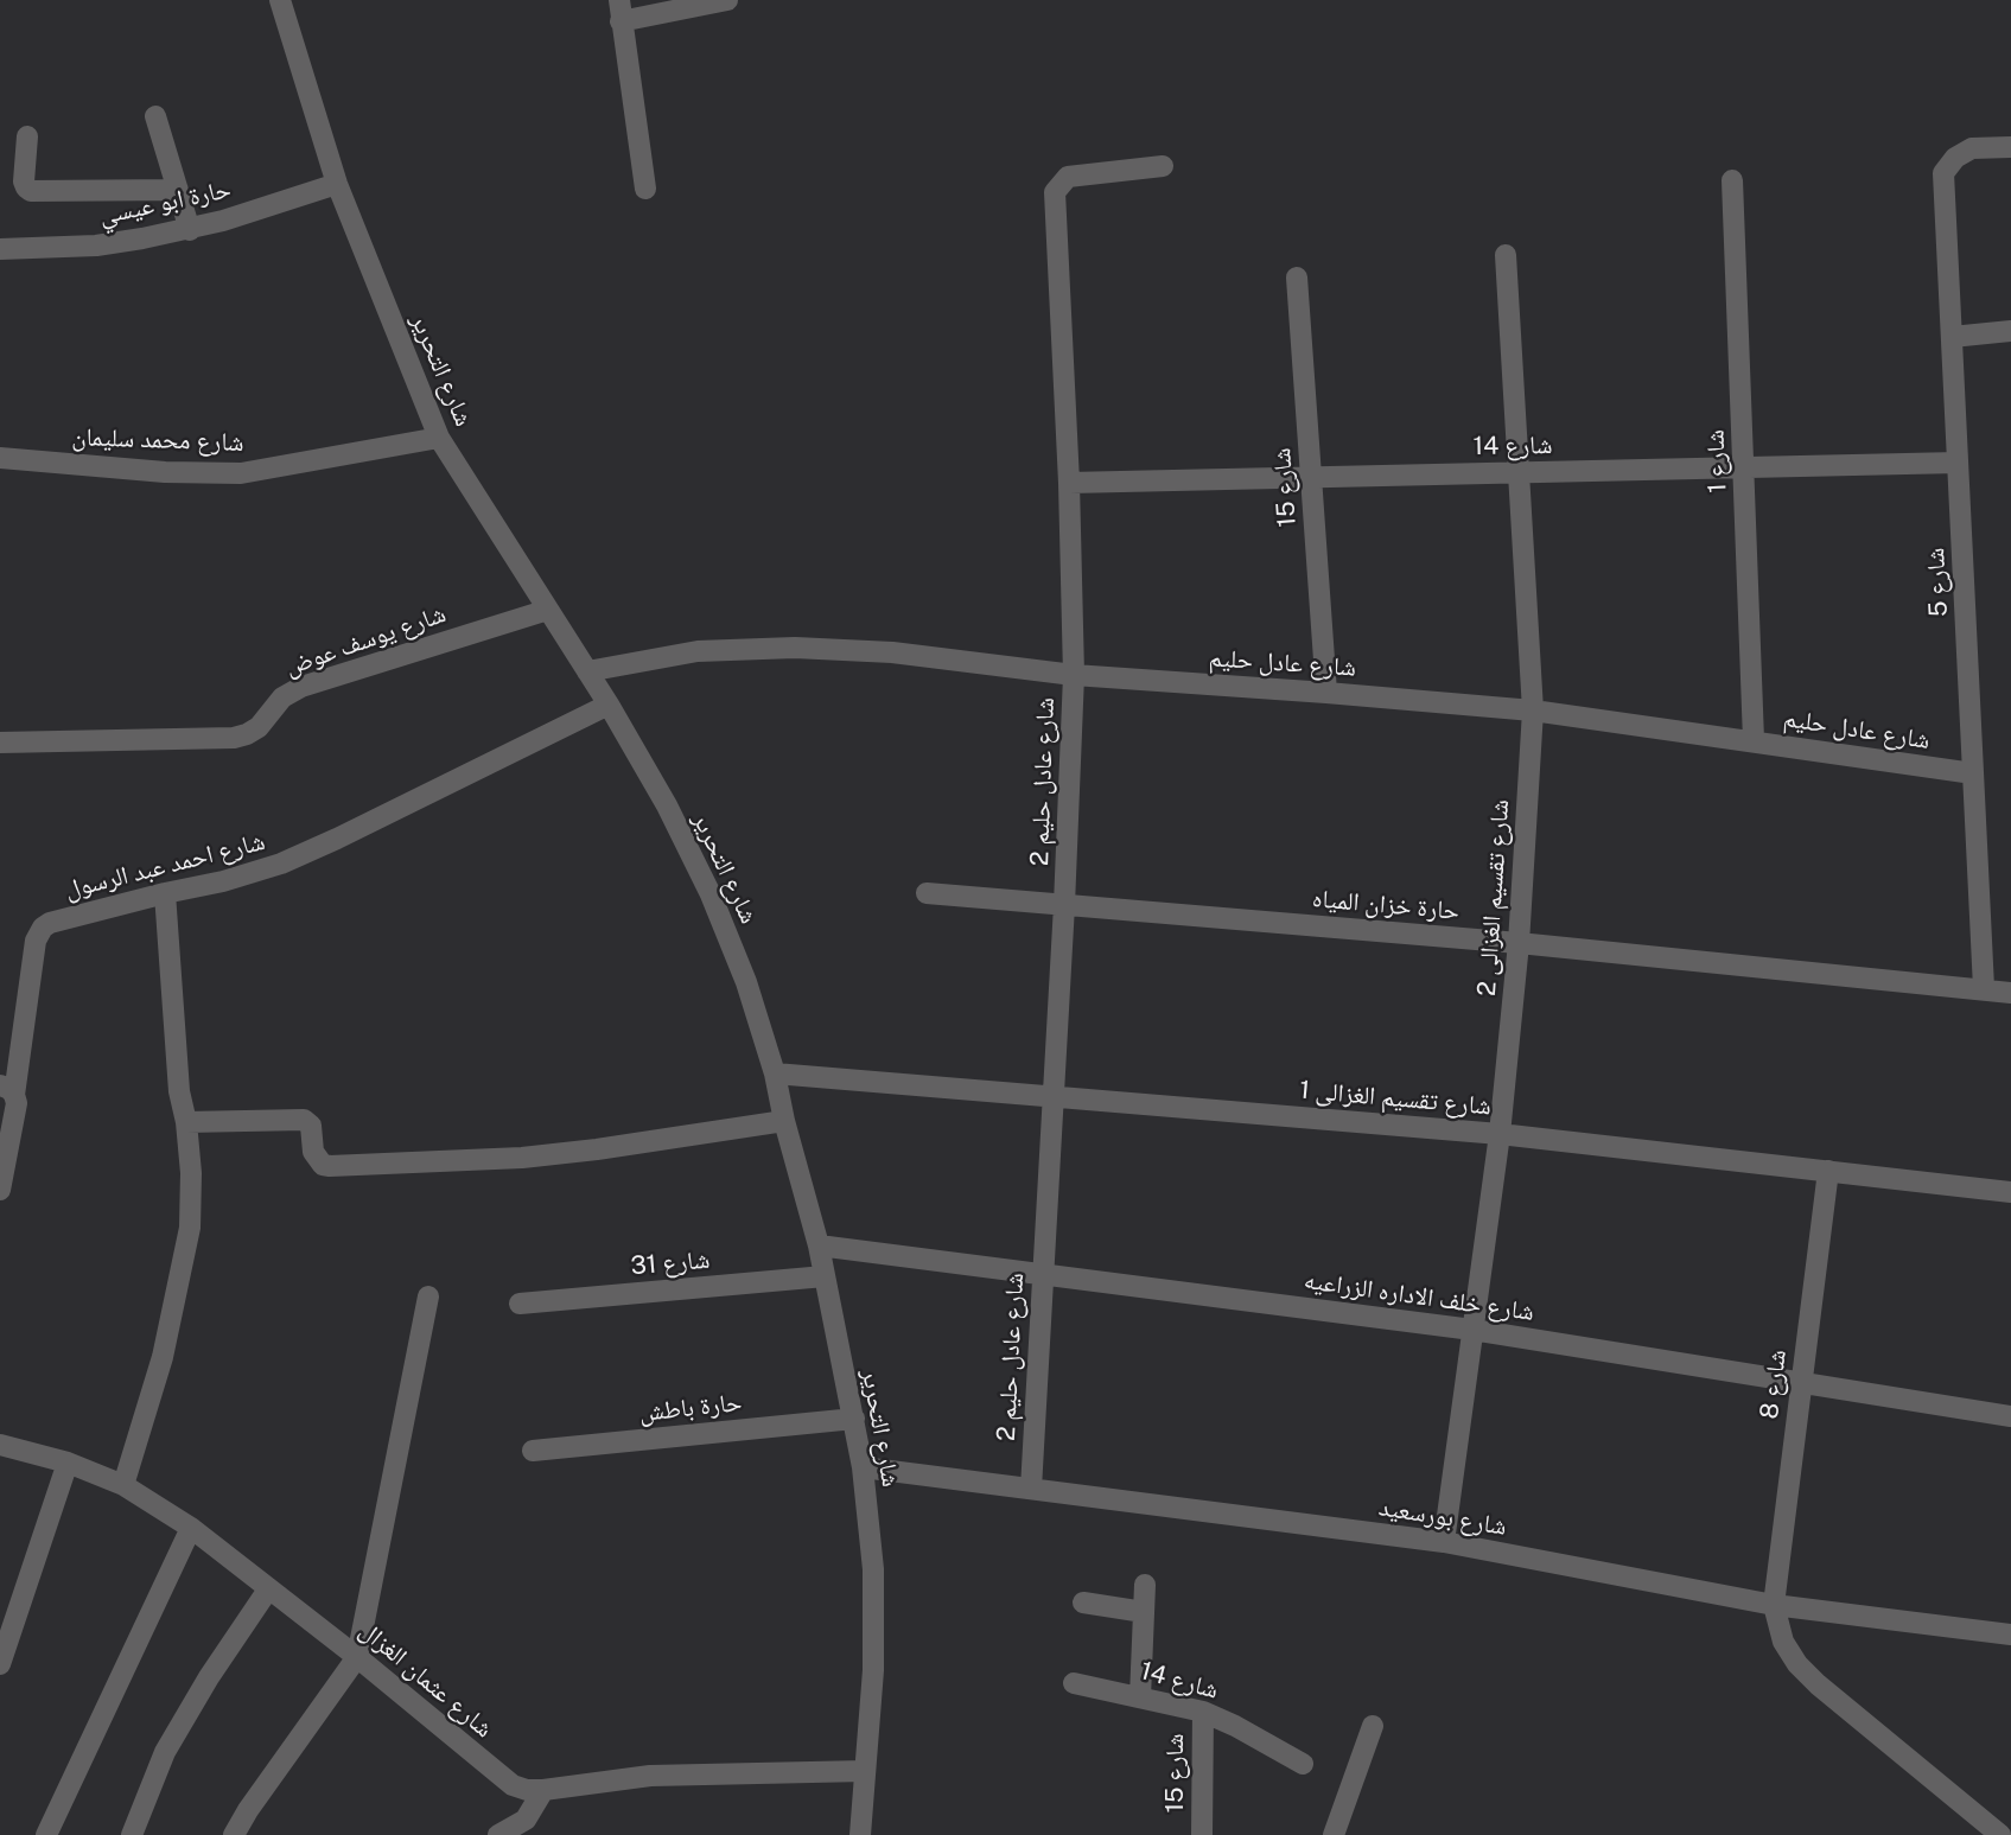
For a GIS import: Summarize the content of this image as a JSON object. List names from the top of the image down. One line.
{"streets":{"street":["حارة ابو عيسي","شارع التحرير","شارع محمد سليمان","شارع 14","شارع 1","شارع 15","شارع 5","شارع يوسف عوض","شارع عادل حليم","شارع عادل حليم 2","شارع احمد عبد الرسول","شارع تقسيم الغزالى 2","حارة خزان المياه","شارع تقسيم الغزالى 1","شارع 31","شارع خلف الاداره الزراعيه","شارع 8","حارة باطش","شارع بورسعيد","شارع عثمان الغزال"]},"crossings":[["حارة ابو عيسي","شارع التحرير"],["شارع التحرير","شارع محمد سليمان"],["شارع التحرير","شارع يوسف عوض"],["شارع التحرير","شارع عادل حليم"],["شارع التحرير","شارع احمد عبد الرسول"],["شارع التحرير","شارع تقسيم الغزالى 1"],["شارع التحرير","شارع 31"],["شارع التحرير","شارع خلف الاداره الزراعيه"],["شارع التحرير","حارة باطش"],["شارع التحرير","شارع بورسعيد"],["شارع التحرير","شارع عثمان الغزال"],["شارع 14","شارع 1"],["شارع 14","شارع 15"],["شارع 14","شارع 5"],["شارع 14","شارع عادل حليم 2"],["شارع 14","شارع تقسيم الغزالى 2"],["شارع 1","شارع عادل حليم"],["شارع 15","شارع عادل حليم"],["شارع 5","شارع عادل حليم"],["شارع 5","حارة خزان المياه"],["شارع عادل حليم","شارع عادل حليم 2"],["شارع عادل حليم","شارع تقسيم الغزالى 2"],["شارع عادل حليم 2","حارة خزان المياه"],["شارع عادل حليم 2","شارع تقسيم الغزالى 1"],["شارع عادل حليم 2","شارع خلف الاداره الزراعيه"],["شارع عادل حليم 2","شارع بورسعيد"],["شارع تقسيم الغزالى 2","حارة خزان المياه"],["شارع تقسيم الغزالى 2","شارع تقسيم الغزالى 1"],["شارع تقسيم الغزالى 2","شارع خلف الاداره الزراعيه"],["شارع تقسيم الغزالى 2","شارع بورسعيد"],["شارع تقسيم الغزالى 1","شارع 8"],["شارع خلف الاداره الزراعيه","شارع 8"],["شارع 8","شارع بورسعيد"]]}
